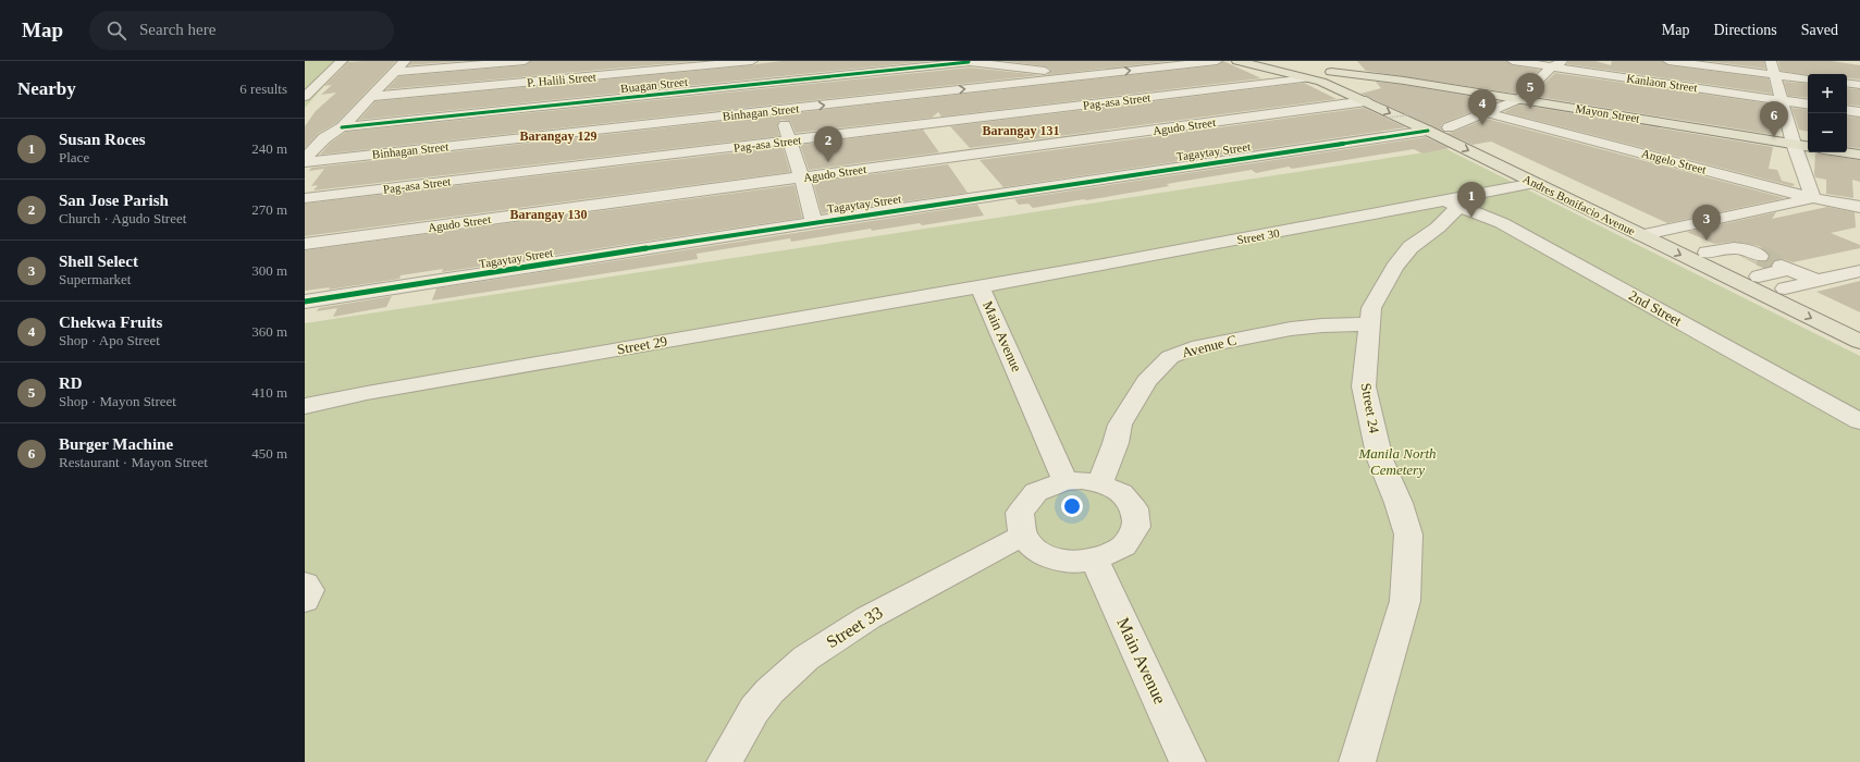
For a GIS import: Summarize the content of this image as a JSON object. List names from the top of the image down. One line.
{"streets":{"main road":["Mayon Street","Andres Bonifacio Avenue"],"street":["P. Halili Street","Kanlaon Street","Buagan Street","Pag-asa Street","Binhagan Street","Agudo Street","Tagaytay Street","Angelo Street","Street 30","2nd Street","Main Avenue","Street 29","Avenue C","Street 24","Street 33"]},"crossings":[["Buagan Street","Binhagan Street"],["Pag-asa Street","Andres Bonifacio Avenue"],["Mayon Street","Andres Bonifacio Avenue"],["Agudo Street","Andres Bonifacio Avenue"],["Tagaytay Street","Andres Bonifacio Avenue"],["Andres Bonifacio Avenue","Street 30"],["Street 30","2nd Street"],["Street 30","Main Avenue"],["Street 30","Street 29"],["Street 30","Street 24"],["2nd Street","Street 24"],["Main Avenue","Street 29"],["Main Avenue","Avenue C"],["Main Avenue","Street 33"],["Avenue C","Street 24"],["Avenue C","Street 33"]],"one_way":["Binhagan Street"],"districts":["Barangay 131","Barangay 129","Barangay 130"],"parks":["Manila North Cemetery"],"page":{"header":"Map","search":"Search here","nav":["Map","Directions","Saved"],"heading":["Nearby","6 results"],"pins":["5","4","6","2","1","3"],"map_buttons":["+","−"],"list":[{"mark":"1","name":"Susan Roces","note":"Place","value":"240 m"},{"mark":"2","name":"San Jose Parish","note":"Church · Agudo Street","value":"270 m"},{"mark":"3","name":"Shell Select","note":"Supermarket","value":"300 m"},{"mark":"4","name":"Chekwa Fruits","note":"Shop · Apo Street","value":"360 m"},{"mark":"5","name":"RD","note":"Shop · Mayon Street","value":"410 m"},{"mark":"6","name":"Burger Machine","note":"Restaurant · Mayon Street","value":"450 m"}]}}
